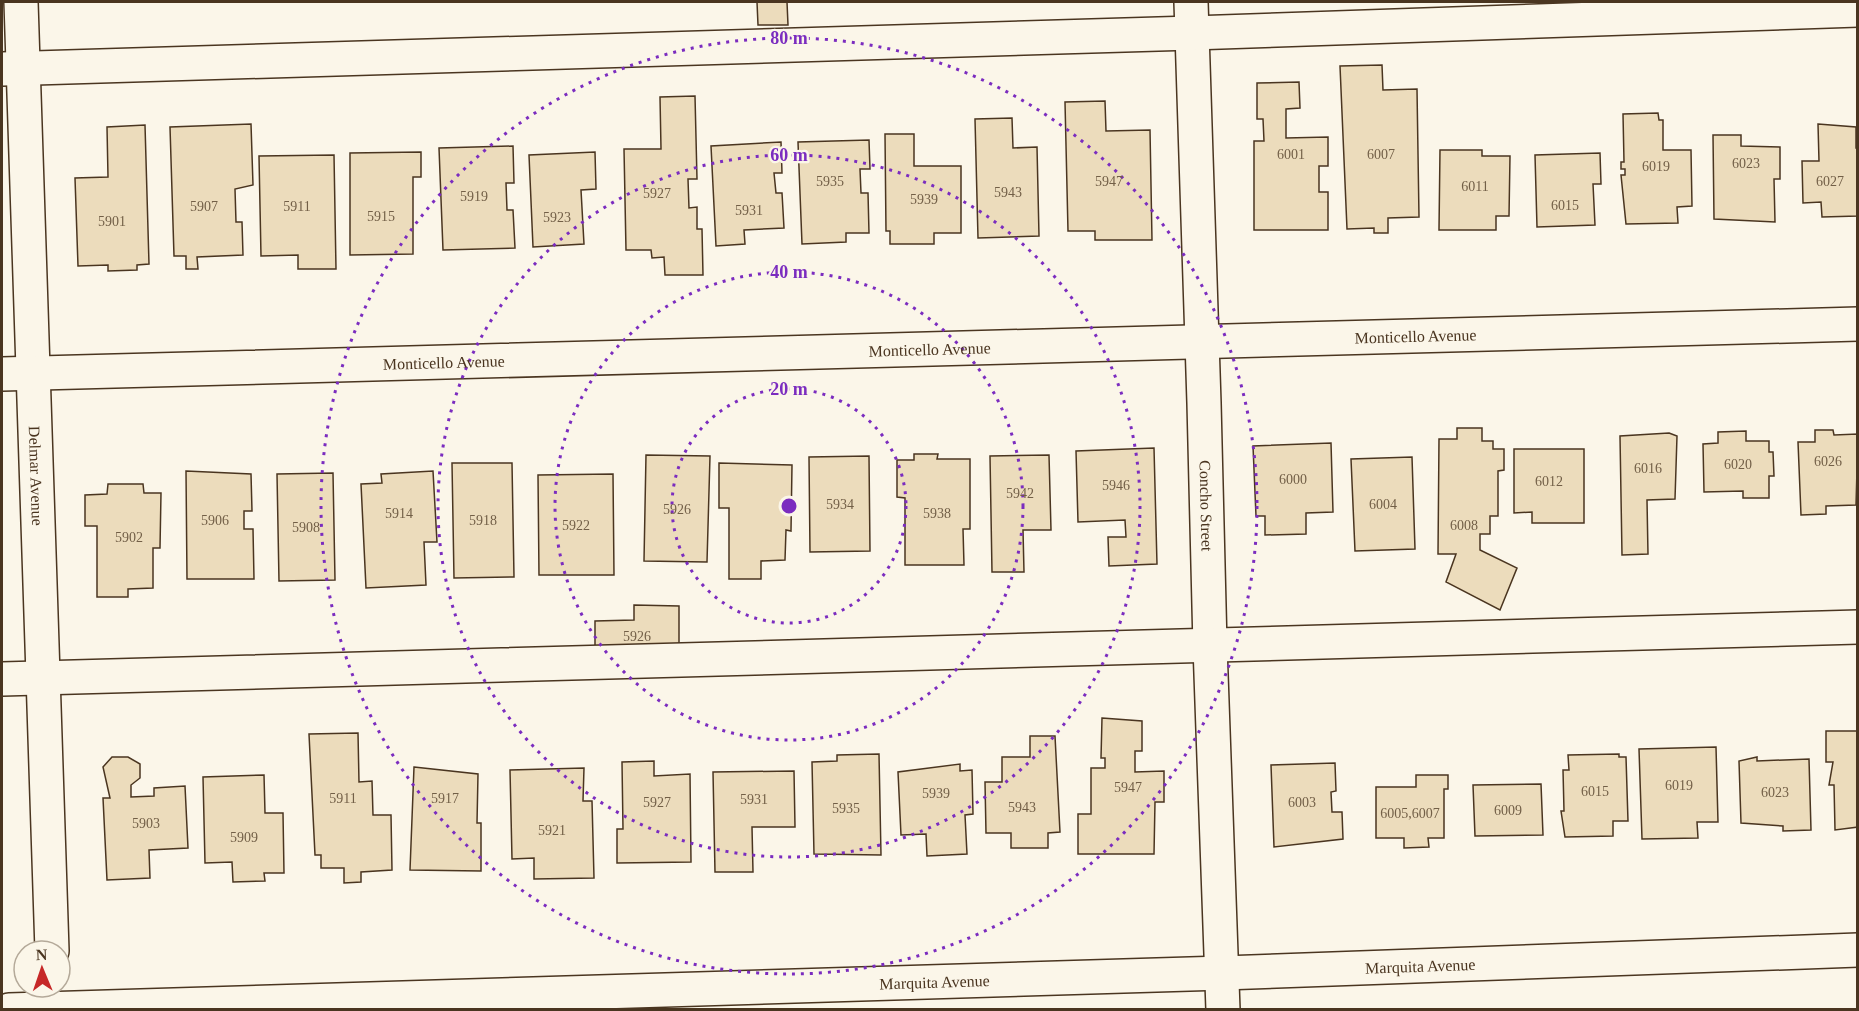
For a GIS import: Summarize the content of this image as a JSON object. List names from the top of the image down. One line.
{"streets":{"street":["Monticello Avenue","Delmar Avenue","Concho Street","Marquita Avenue"]},"crossings":[["Monticello Avenue","Delmar Avenue"],["Monticello Avenue","Concho Street"],["Concho Street","Marquita Avenue"]],"house_numbers":["6001","6007","6023","6019","5935","5947","6027","6011","5943","5927","5919","5939","6015","5907","5911","5931","5915","5923","5901","6026","6020","6016","6000","6012","5946","5942","5934","6004","5926","5914","5938","5906","5918","5922","6008","5908","5902","5926","6019","5947","6015","6023","5939","5911","5917","5931","5927","6003","5943","5935","6009","6005,6007","5903","5921","5909"],"north":"top","rings":["80 m","60 m","40 m","20 m"]}
